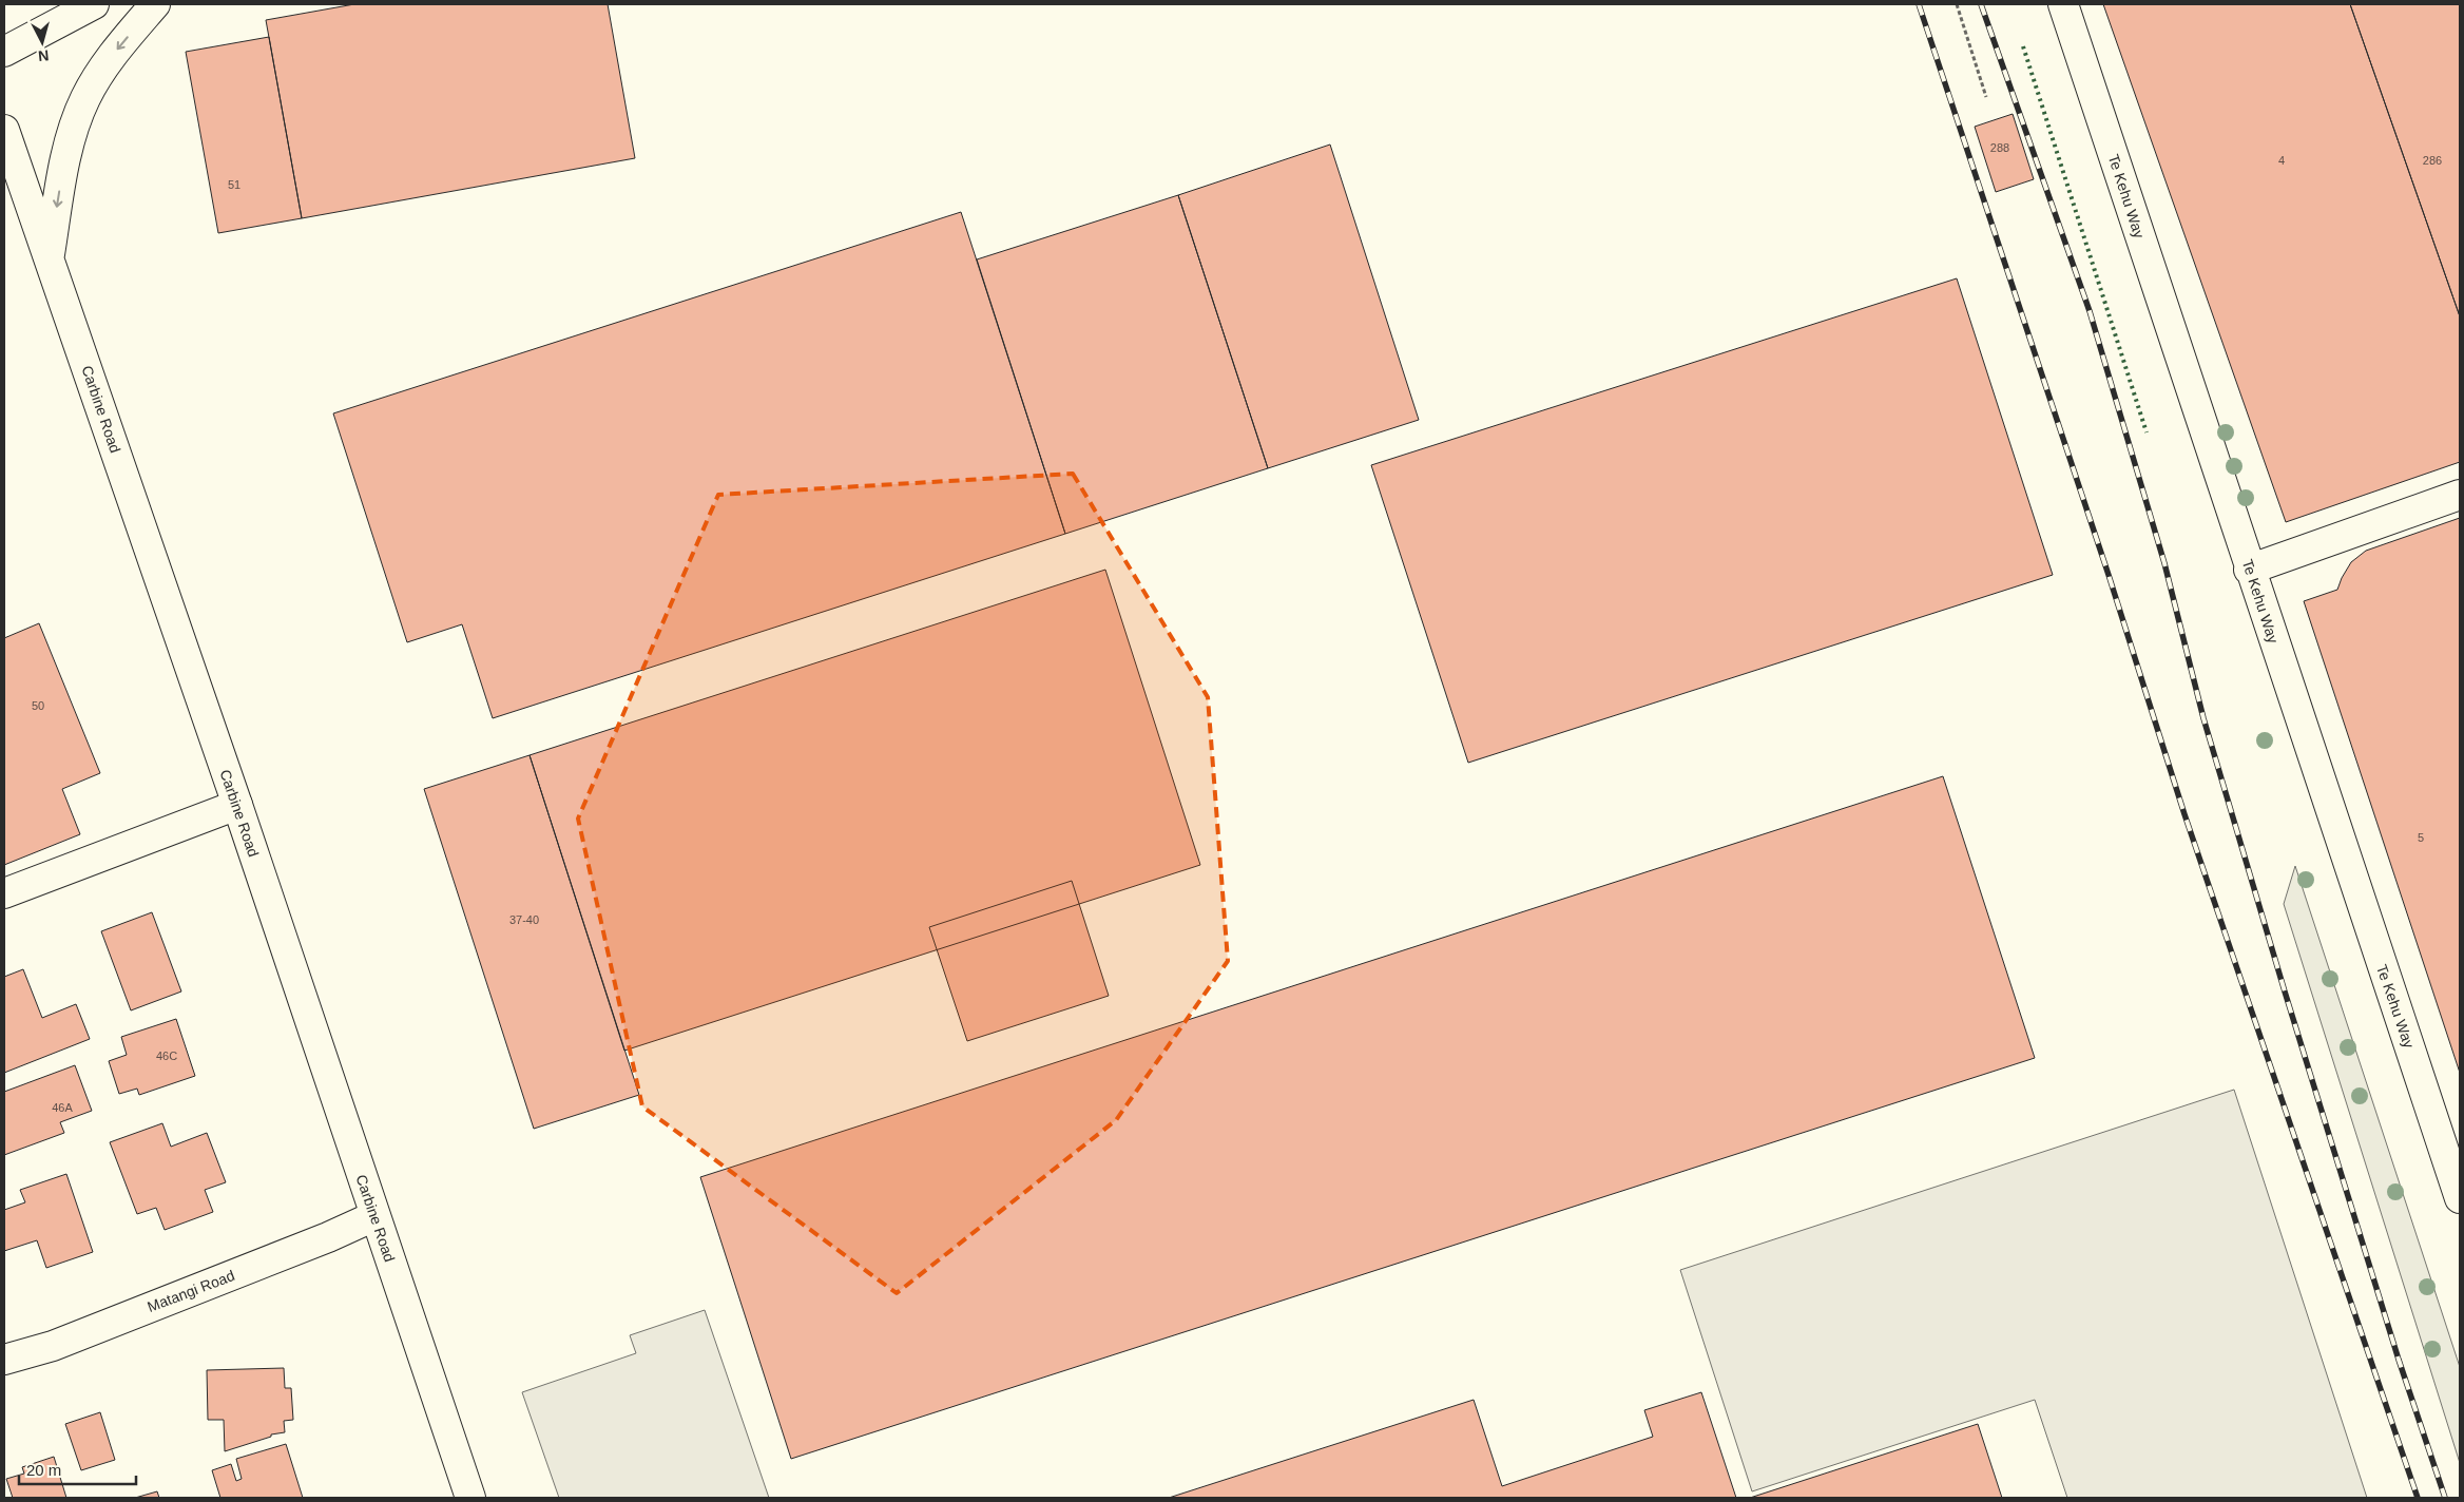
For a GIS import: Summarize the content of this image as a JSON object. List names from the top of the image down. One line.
{"streets":{"main road":["Te Kehu Way","Carbine Road","Matangi Road"]},"crossings":[["Carbine Road","Matangi Road"]],"house_numbers":["288","4","286","51","50","5","37-40","46C","46A"],"scale_bar":"20 m","north":"bottom"}
